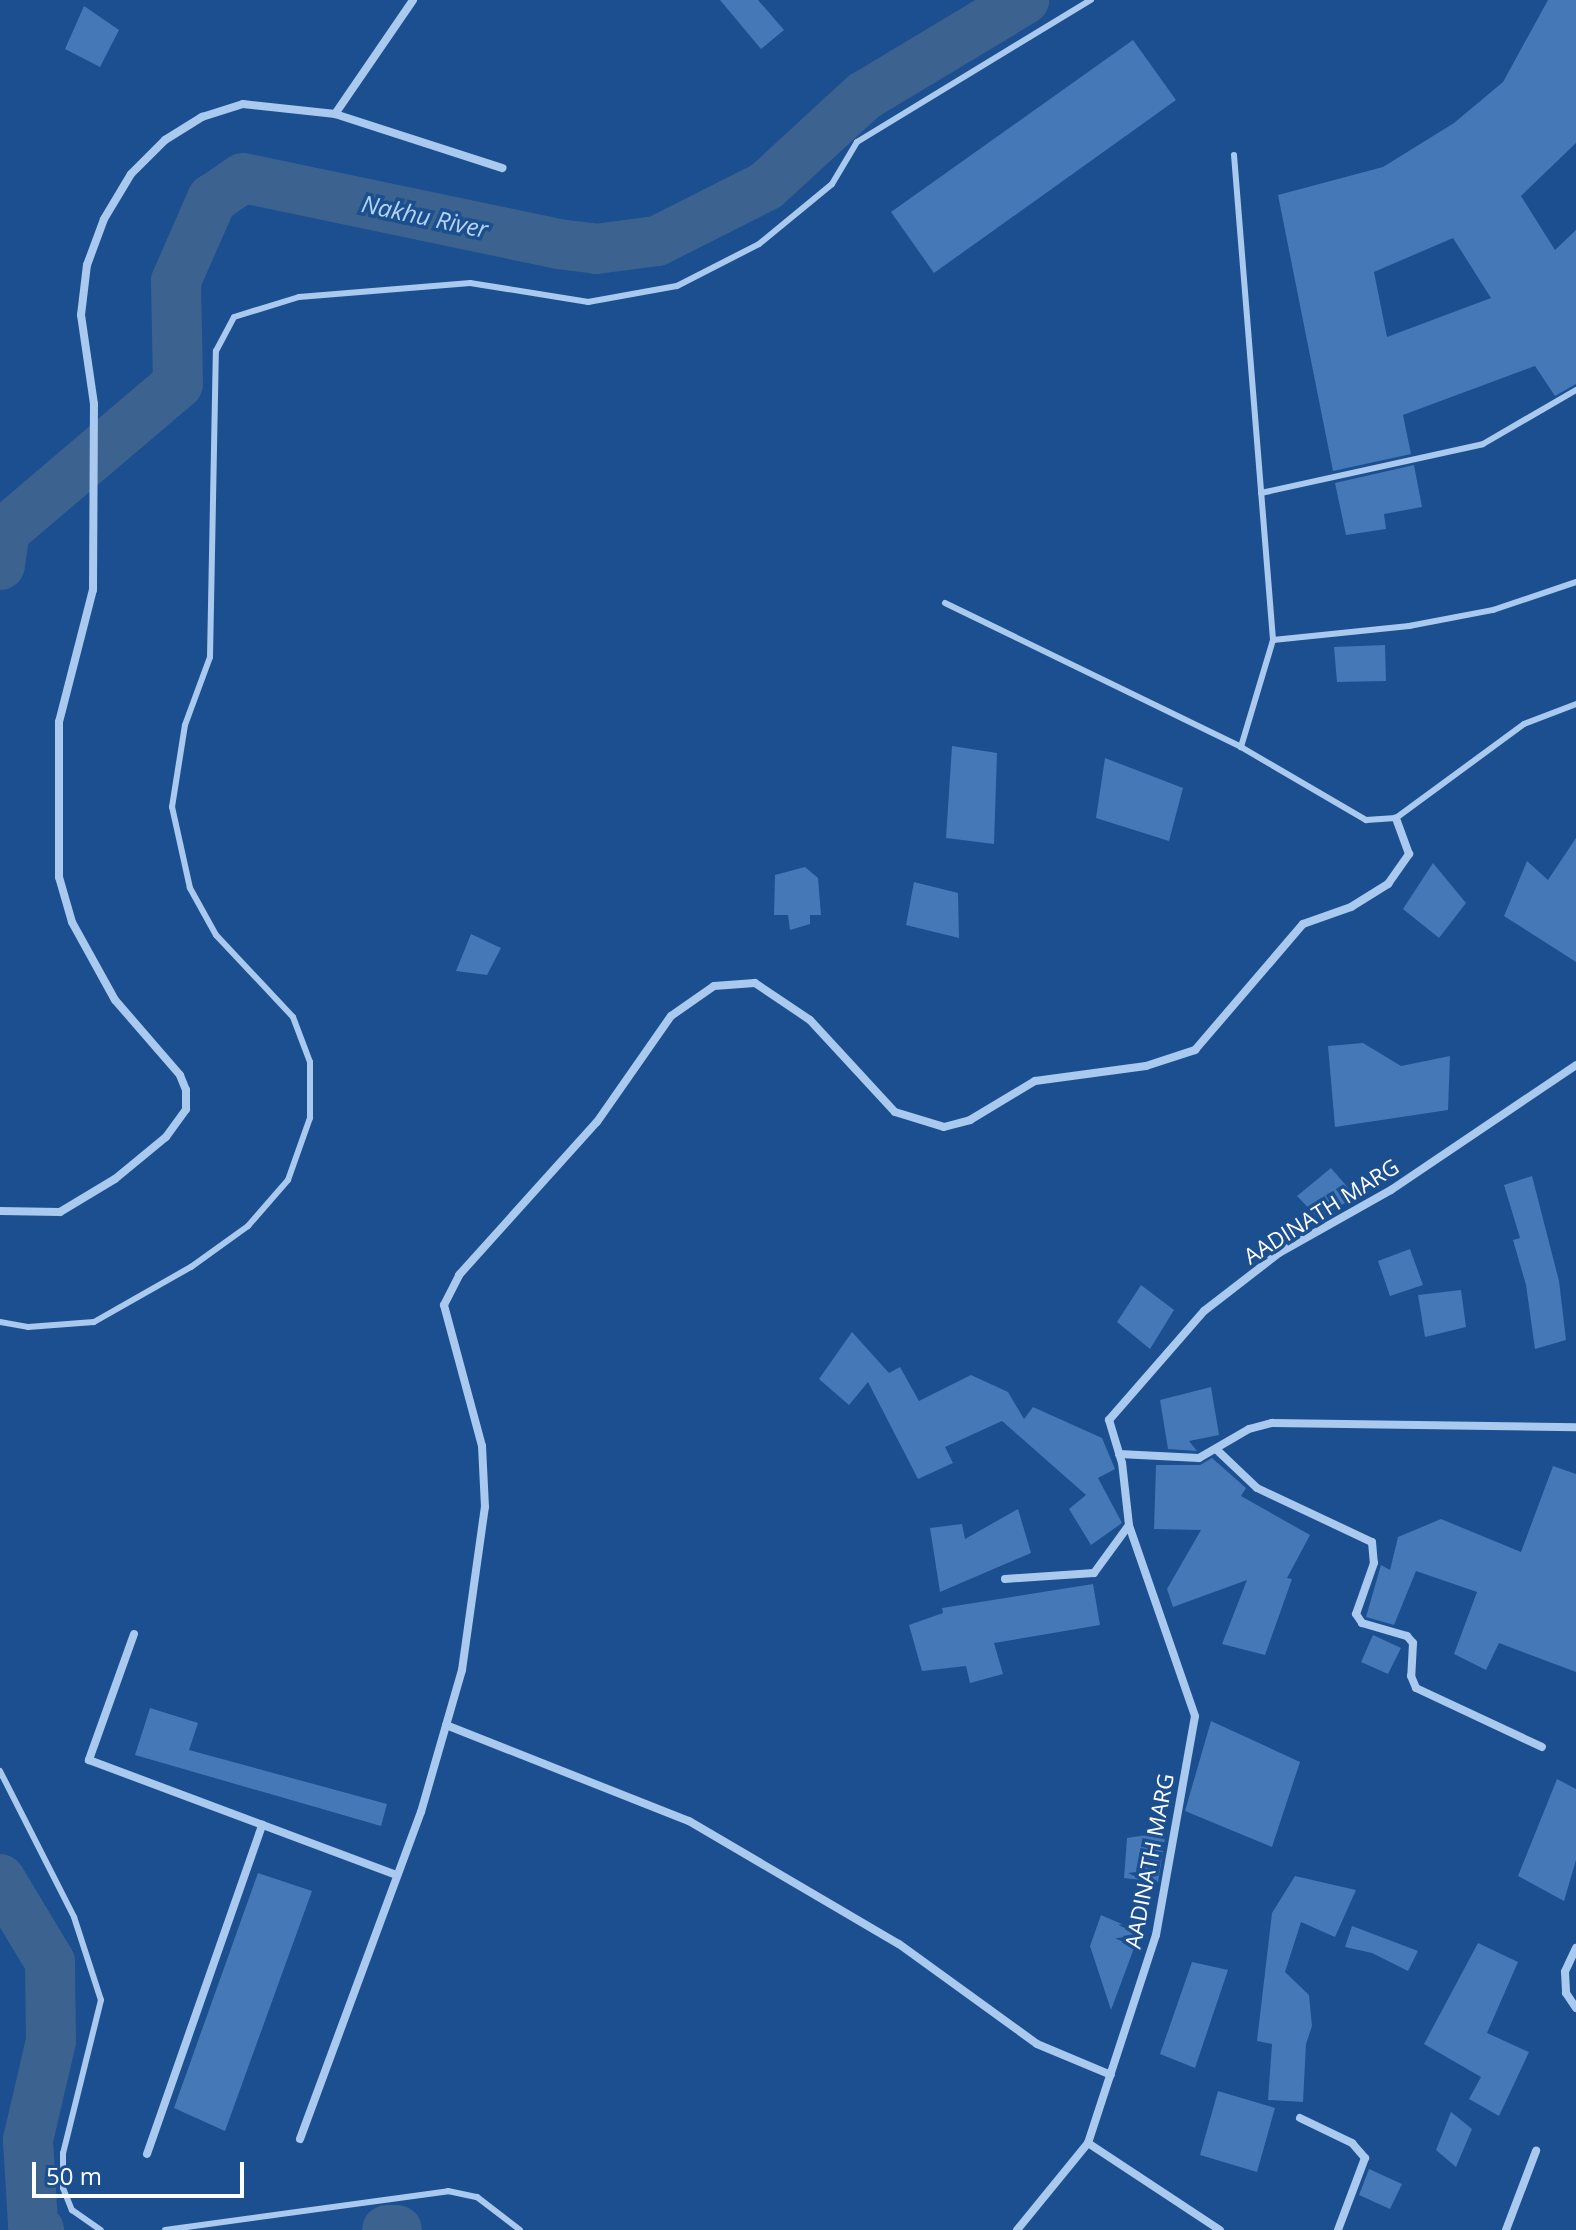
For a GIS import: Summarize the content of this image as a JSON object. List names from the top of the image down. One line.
{"streets":{"street":["AADINATH MARG"]},"water":["Nakhu River"],"scale_bar":"50 m"}
